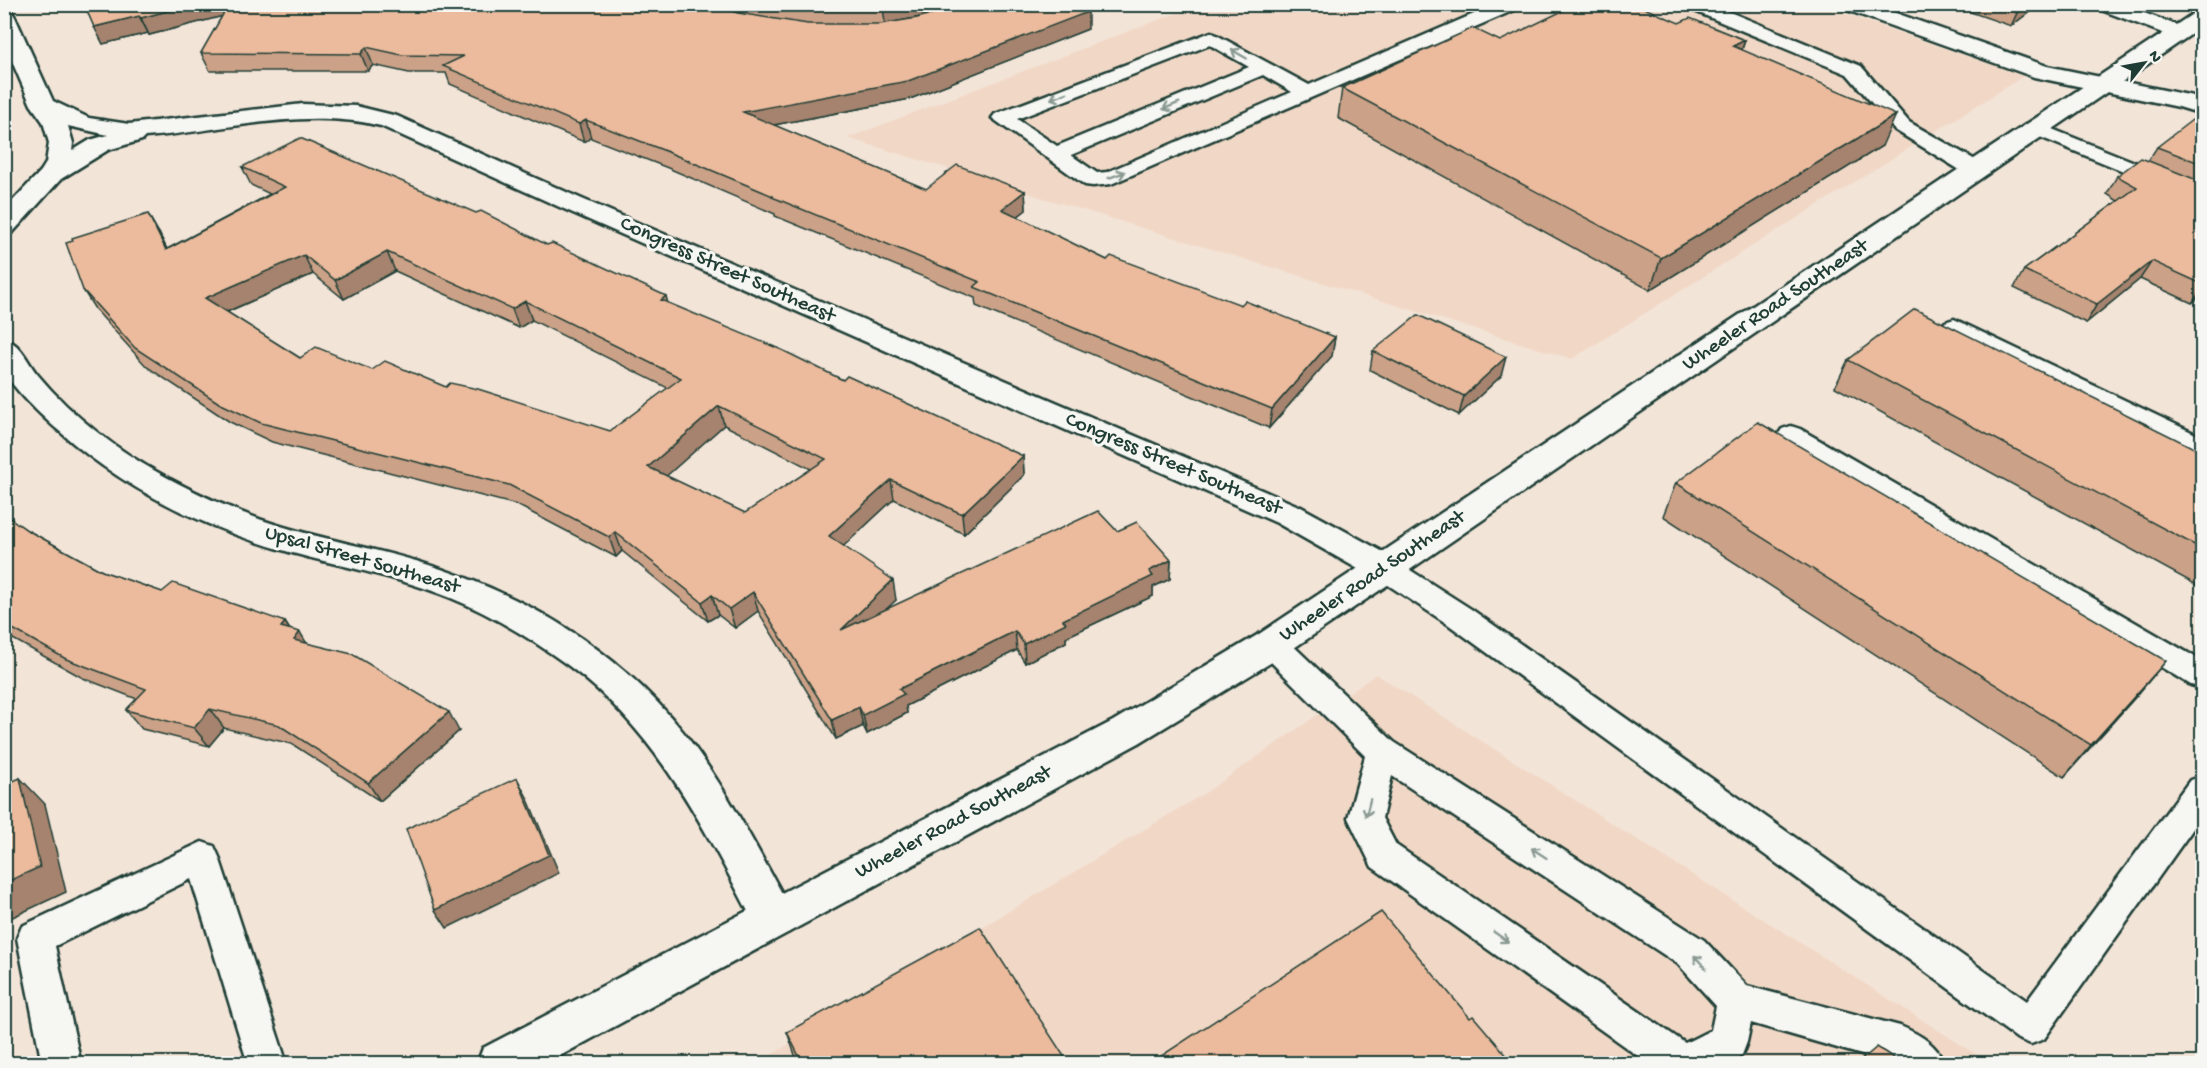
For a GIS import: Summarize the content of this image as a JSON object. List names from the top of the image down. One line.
{"streets":{"street":["Congress Street Southeast","Wheeler Road Southeast","Upsal Street Southeast"]},"crossings":[["Congress Street Southeast","Wheeler Road Southeast"],["Wheeler Road Southeast","Upsal Street Southeast"]],"north":"top right"}
